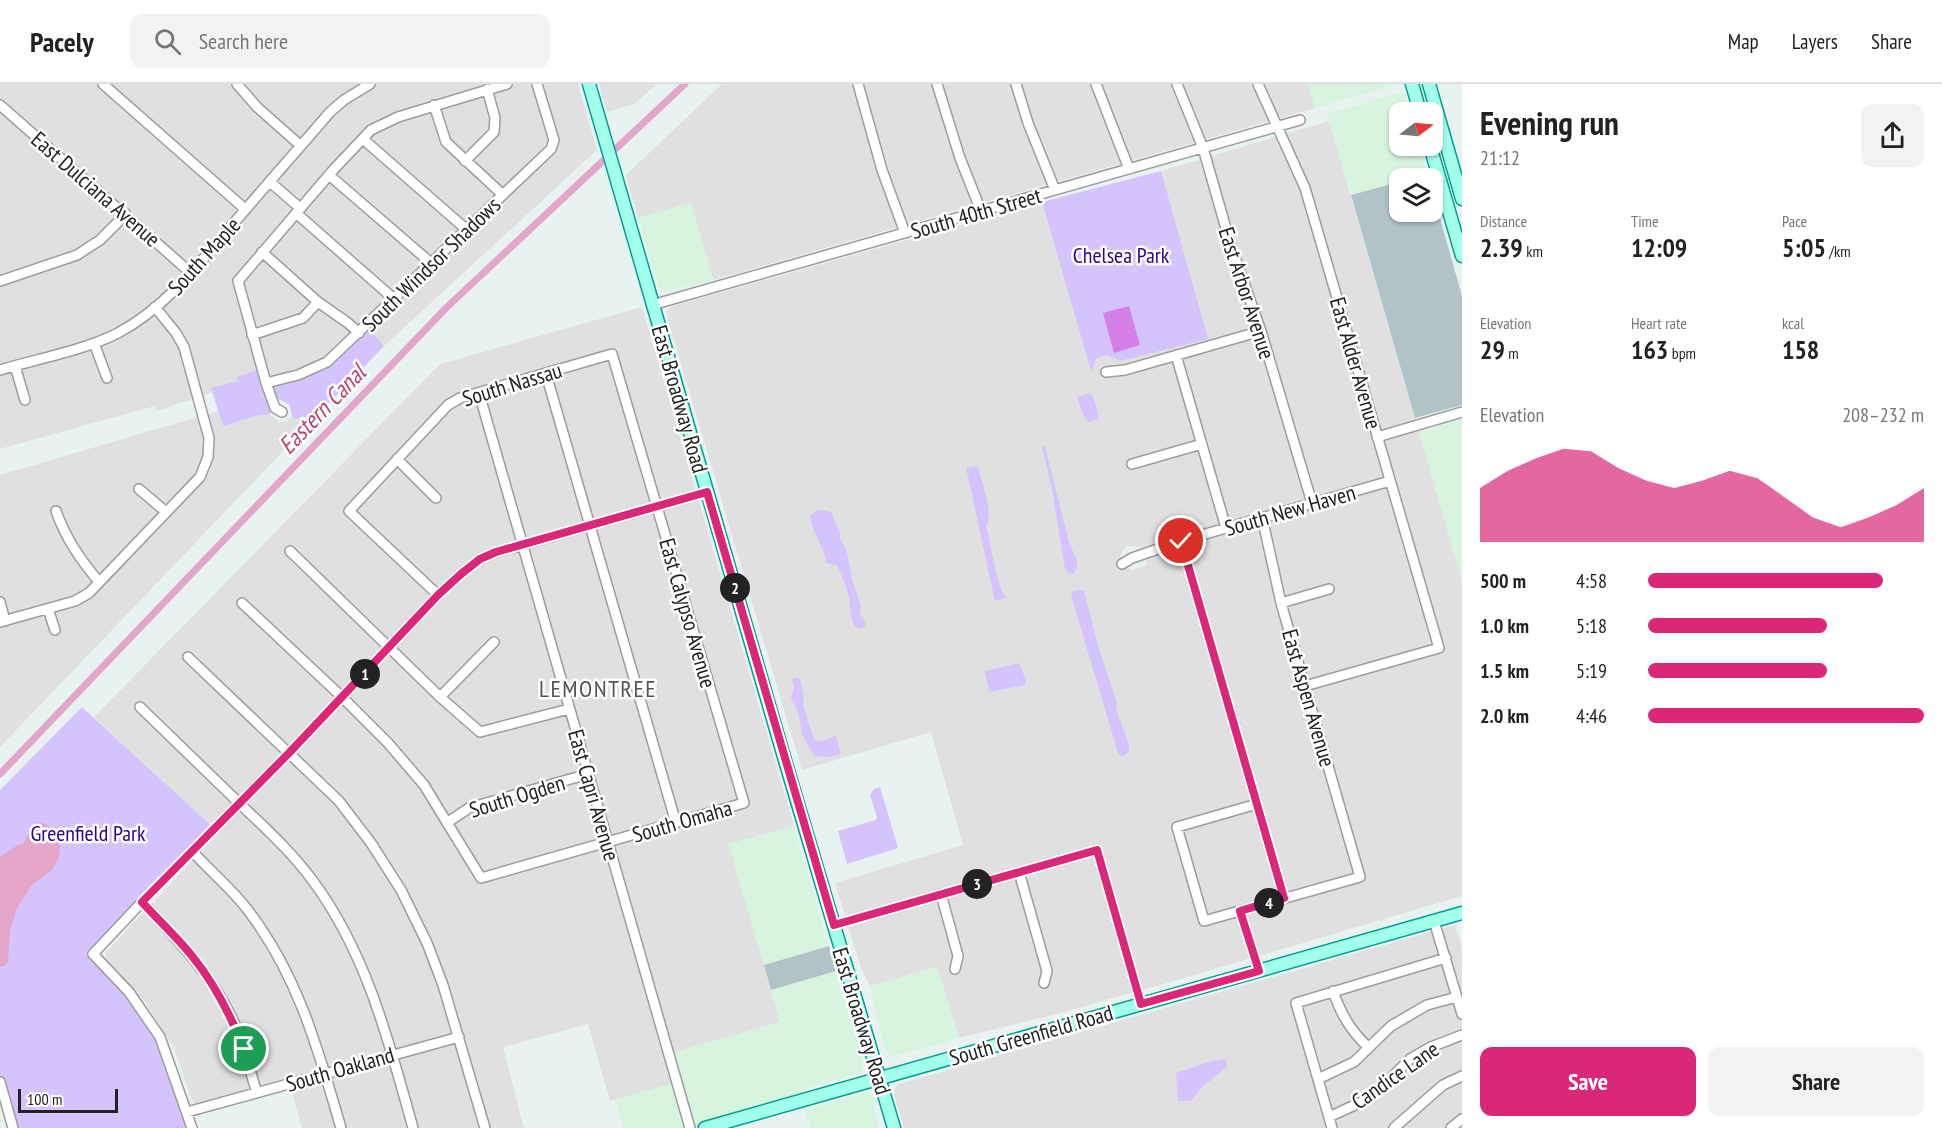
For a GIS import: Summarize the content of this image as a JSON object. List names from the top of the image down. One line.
{"streets":{"main road":["East Broadway Road","South Greenfield Road"],"street":["East Dulciana Avenue","South 40th Street","South Maple","South Windsor Shadows","East Arbor Avenue","East Alder Avenue","South Nassau","South New Haven","East Calypso Avenue","East Aspen Avenue","East Capri Avenue","South Ogden","South Omaha","South Oakland","Candice Lane"]},"crossings":[["East Dulciana Avenue","South Maple"],["South 40th Street","East Arbor Avenue"],["South 40th Street","East Alder Avenue"],["South 40th Street","East Broadway Road"],["East Arbor Avenue","South New Haven"],["East Alder Avenue","South New Haven"],["East Alder Avenue","East Aspen Avenue"],["South Nassau","East Calypso Avenue"],["South Nassau","East Capri Avenue"],["East Broadway Road","South Greenfield Road"],["South New Haven","East Aspen Avenue"],["East Calypso Avenue","South Omaha"],["East Capri Avenue","South Ogden"],["East Capri Avenue","South Omaha"],["South Ogden","South Omaha"]],"districts":["LEMONTREE"],"water":["Eastern Canal"],"parks":["Chelsea Park","Greenfield Park"],"scale_bar":"100 m","north":"right","page":{"header":"Pacely","search":"Search here","nav":["Map","Layers","Share"],"heading":["Evening run","21:12"],"stats":[["Distance","2.39 km"],["Time","12:09"],["Pace","5:05 /km"],["Elevation","29 m"],["Heart rate","163 bpm"],["kcal","158"]],"chart":["Elevation","208–232 m"],"list":[{"name":"500 m","note":"4:58"},{"name":"1.0 km","note":"5:18"},{"name":"1.5 km","note":"5:19"},{"name":"2.0 km","note":"4:46"}],"pins":["2","1","3","4"],"buttons":["Save","Share"],"scale":"100 m"}}
